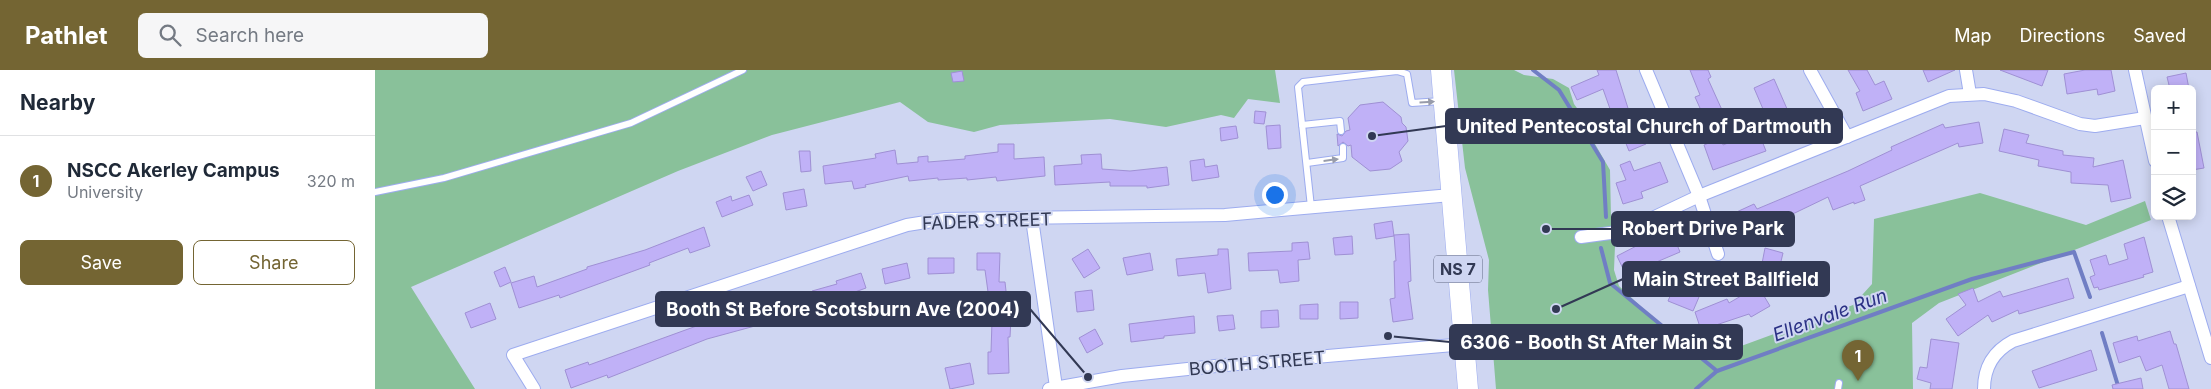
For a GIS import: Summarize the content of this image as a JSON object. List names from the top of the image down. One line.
{"streets":{"main road":["NS 7"],"street":["FADER STREET","BOOTH STREET"]},"crossings":[["FADER STREET","NS 7"],["NS 7","BOOTH STREET"]],"water":["Ellenvale Run"],"places":["United Pentecostal Church of Dartmouth","Robert Drive Park","Main Street Ballfield","6306 - Booth St After Main St","Booth St Before Scotsburn Ave (2004)"],"page":{"header":"Pathlet","search":"Search here","nav":["Map","Directions","Saved"],"heading":"Nearby","map_buttons":["+","−"],"list":[{"mark":"1","name":"NSCC Akerley Campus","note":"University","value":"320 m"}],"buttons":["Save","Share"],"pins":"1"}}
